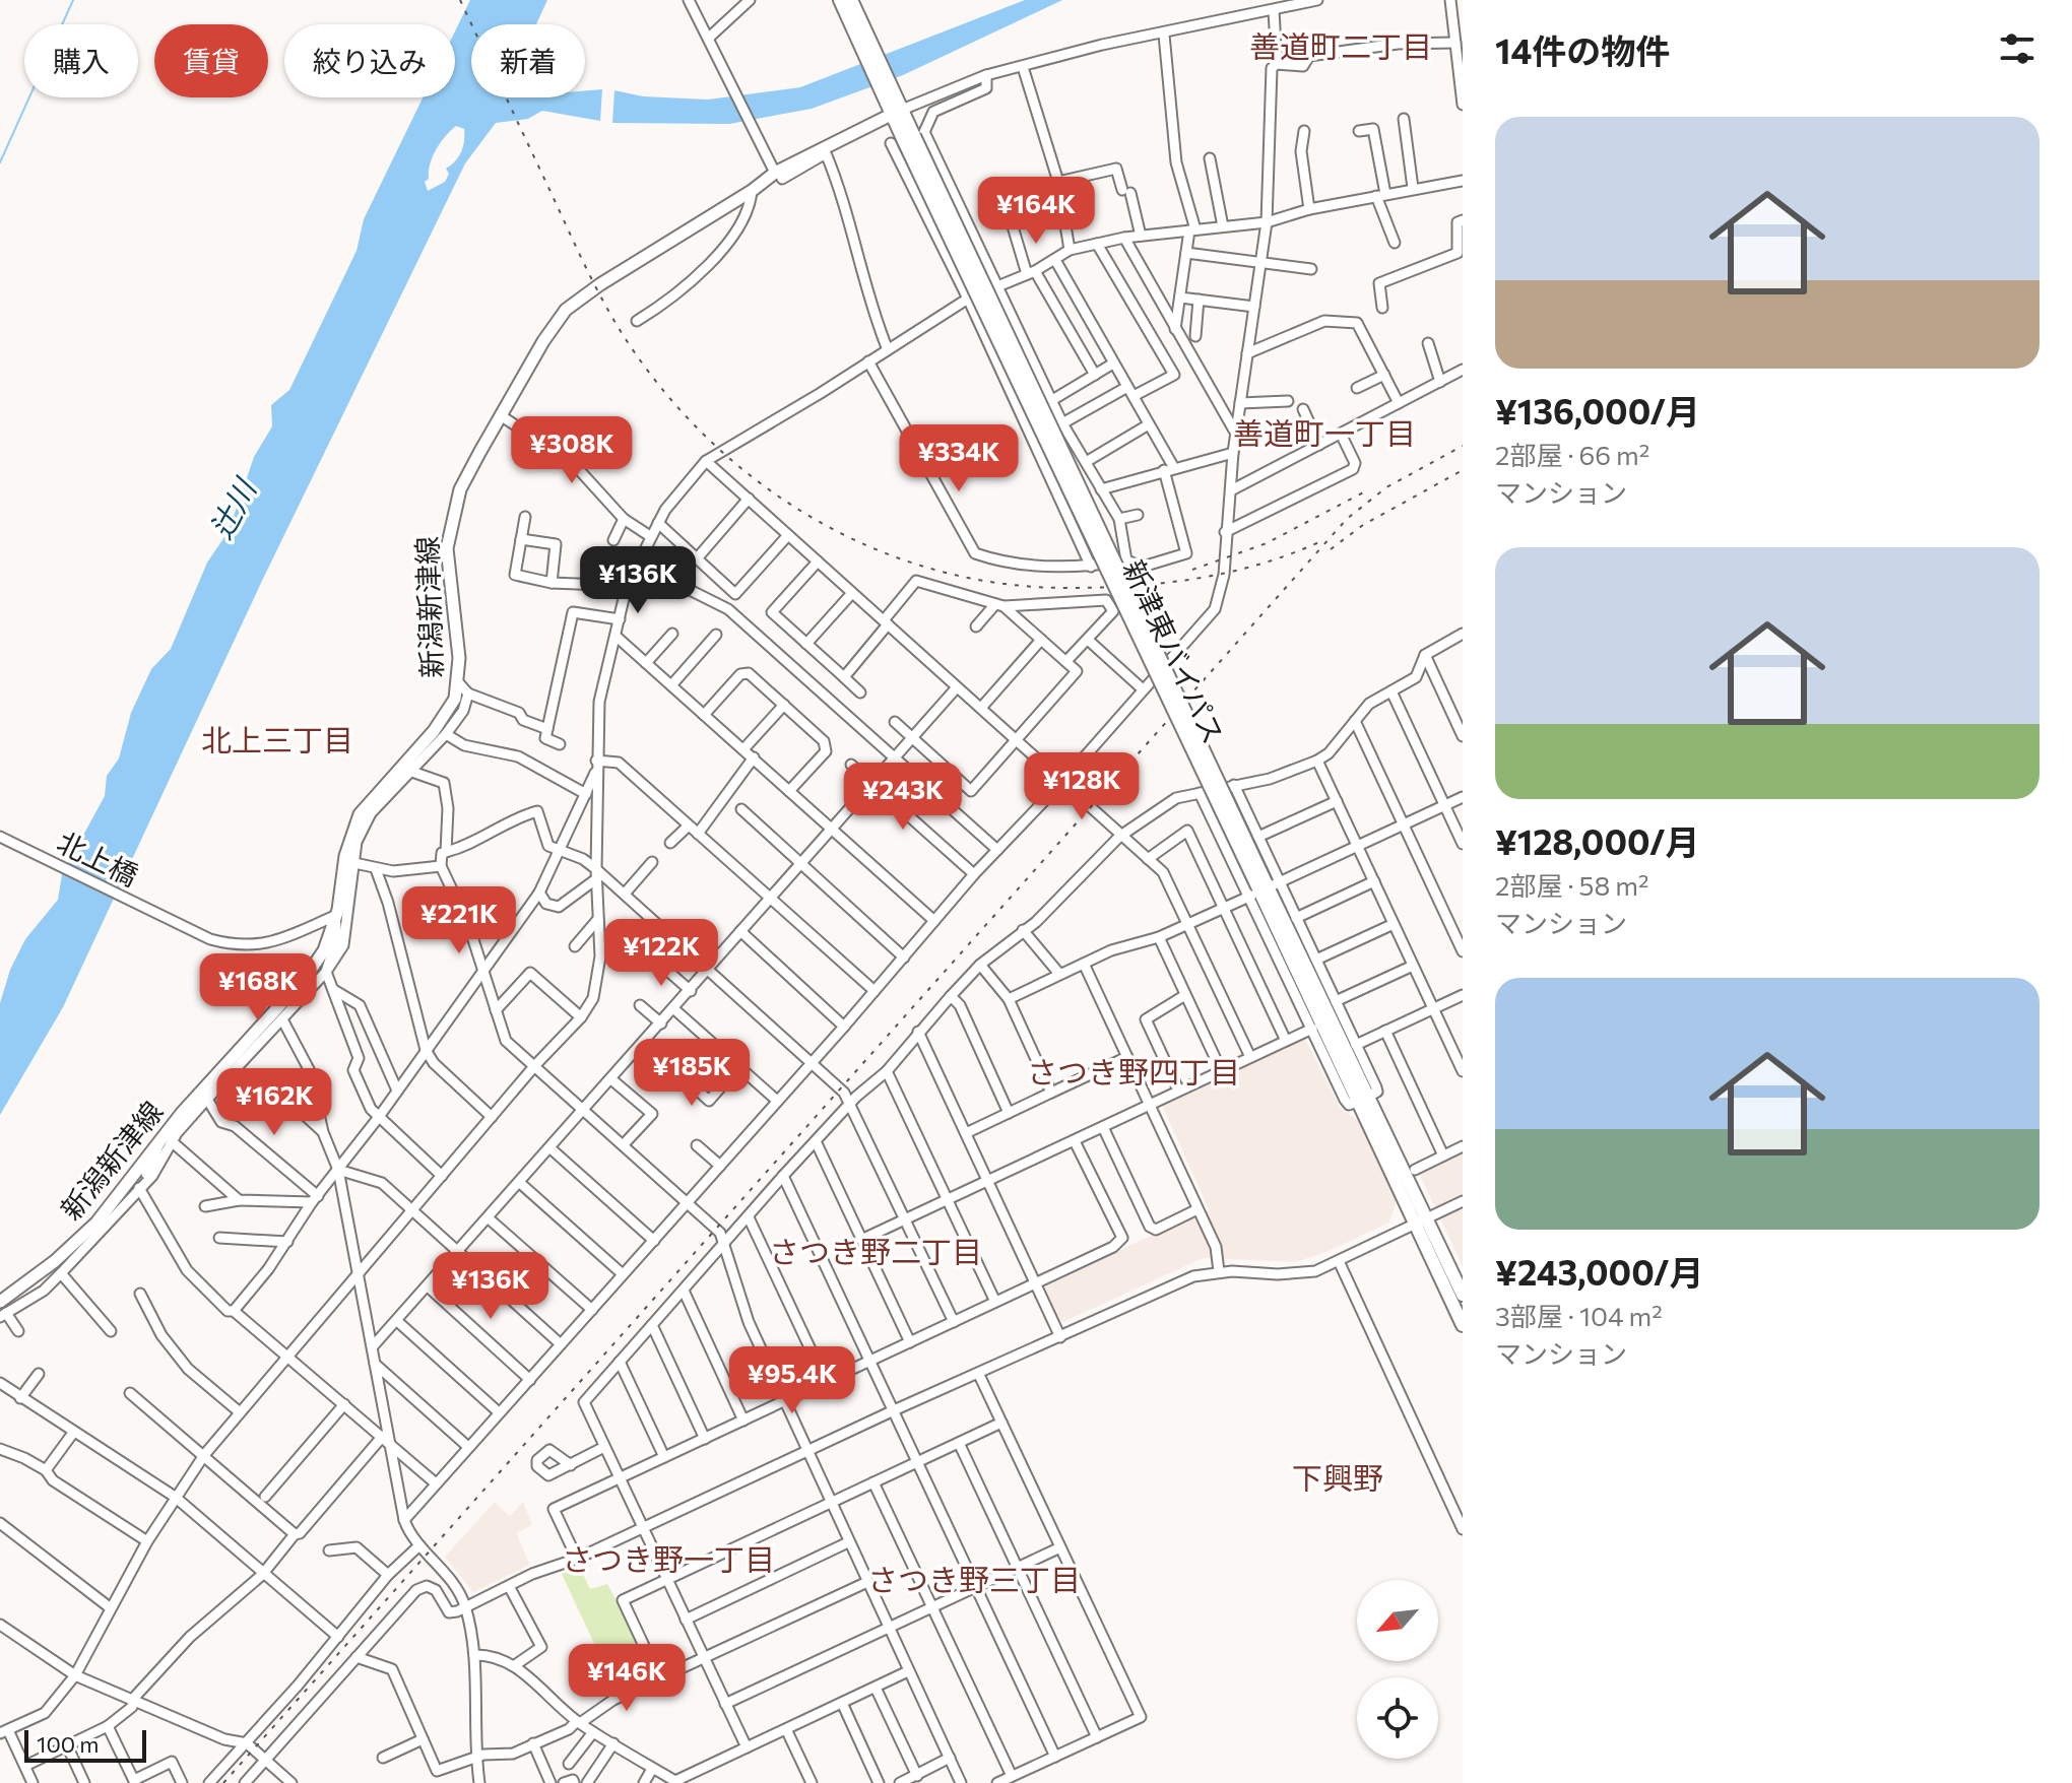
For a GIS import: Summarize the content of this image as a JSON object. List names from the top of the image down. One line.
{"streets":{"highway":["新津東バイパス"],"main road":["新潟新津線"],"street":["北上橋"]},"crossings":[["新潟新津線","新津東バイパス"],["新潟新津線","北上橋"]],"districts":["善道町二丁目","善道町一丁目","北上三丁目","さつき野四丁目","さつき野二丁目","下興野","さつき野一丁目","さつき野三丁目"],"water":["辻川"],"scale_bar":"100 m","north":"bottom left","page":{"heading":"14件の物件","chip":["購入","賃貸","絞り込み","新着"],"list":[{"name":"¥136,000/月","note":"2部屋 · 66 m² · マンション"},{"name":"¥128,000/月","note":"2部屋 · 58 m² · マンション"},{"name":"¥243,000/月","note":"3部屋 · 104 m² · マンション"}],"price":["¥164K","¥308K","¥334K","¥136K","¥128K","¥243K","¥221K","¥122K","¥168K","¥185K","¥162K","¥136K","¥95.4K","¥146K"],"scale":"100 m"}}
